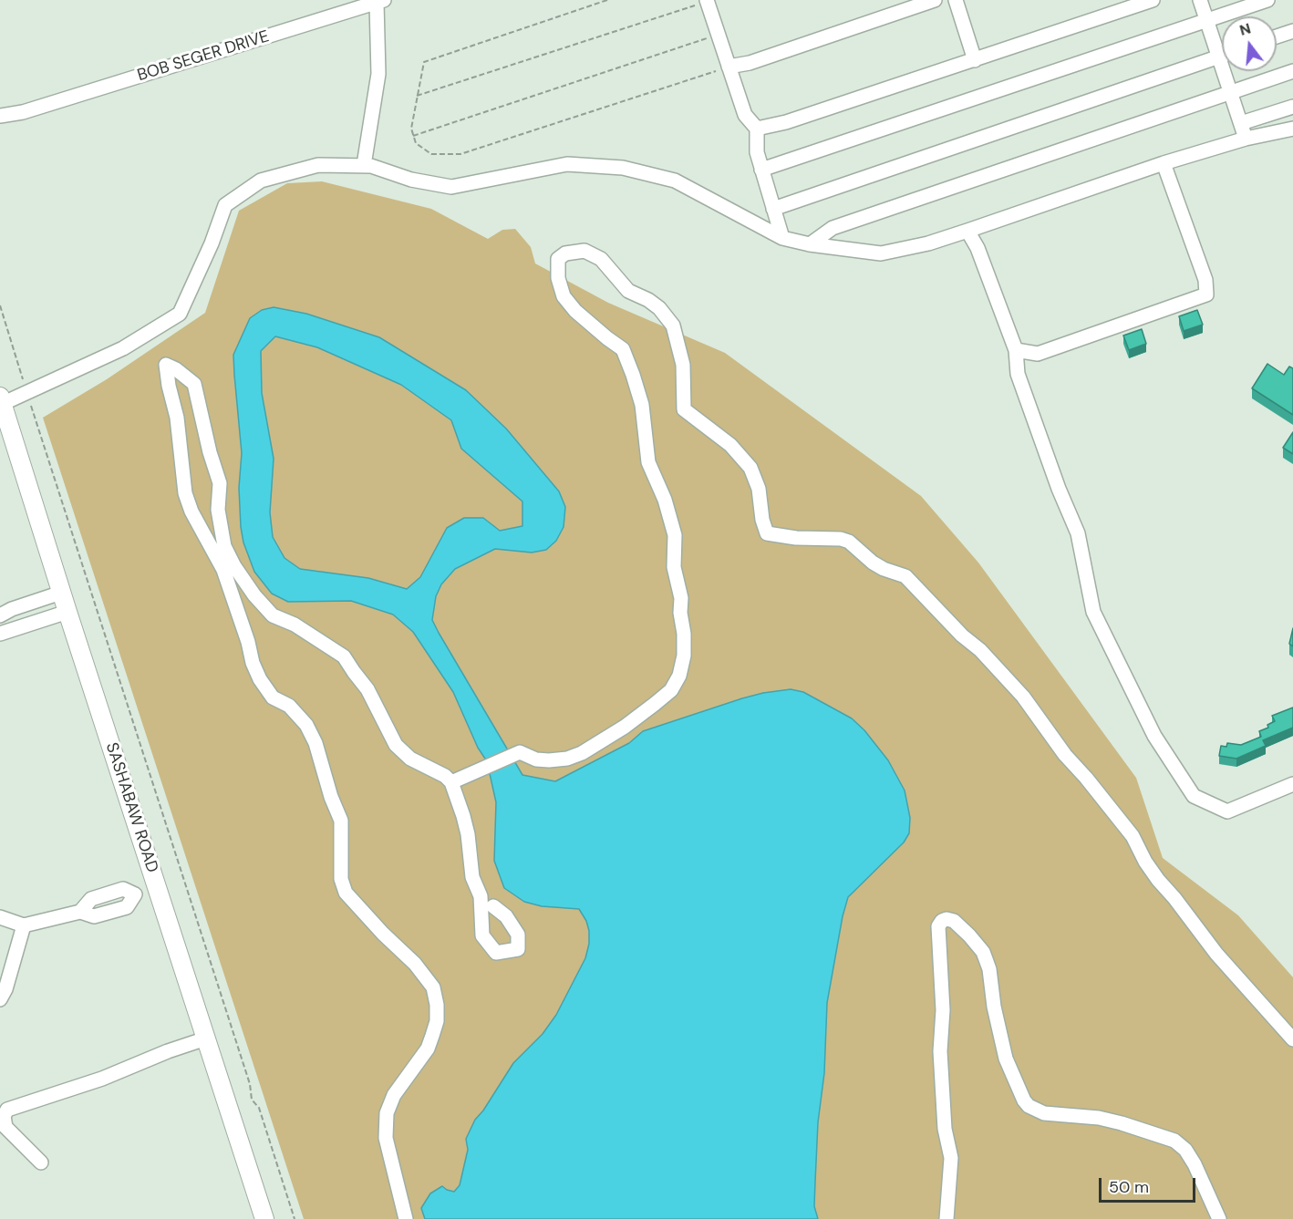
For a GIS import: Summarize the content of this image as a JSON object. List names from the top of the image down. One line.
{"streets":{"main road":["SASHABAW ROAD"],"lane":["BOB SEGER DRIVE"]},"scale_bar":"50 m","north":"top"}
